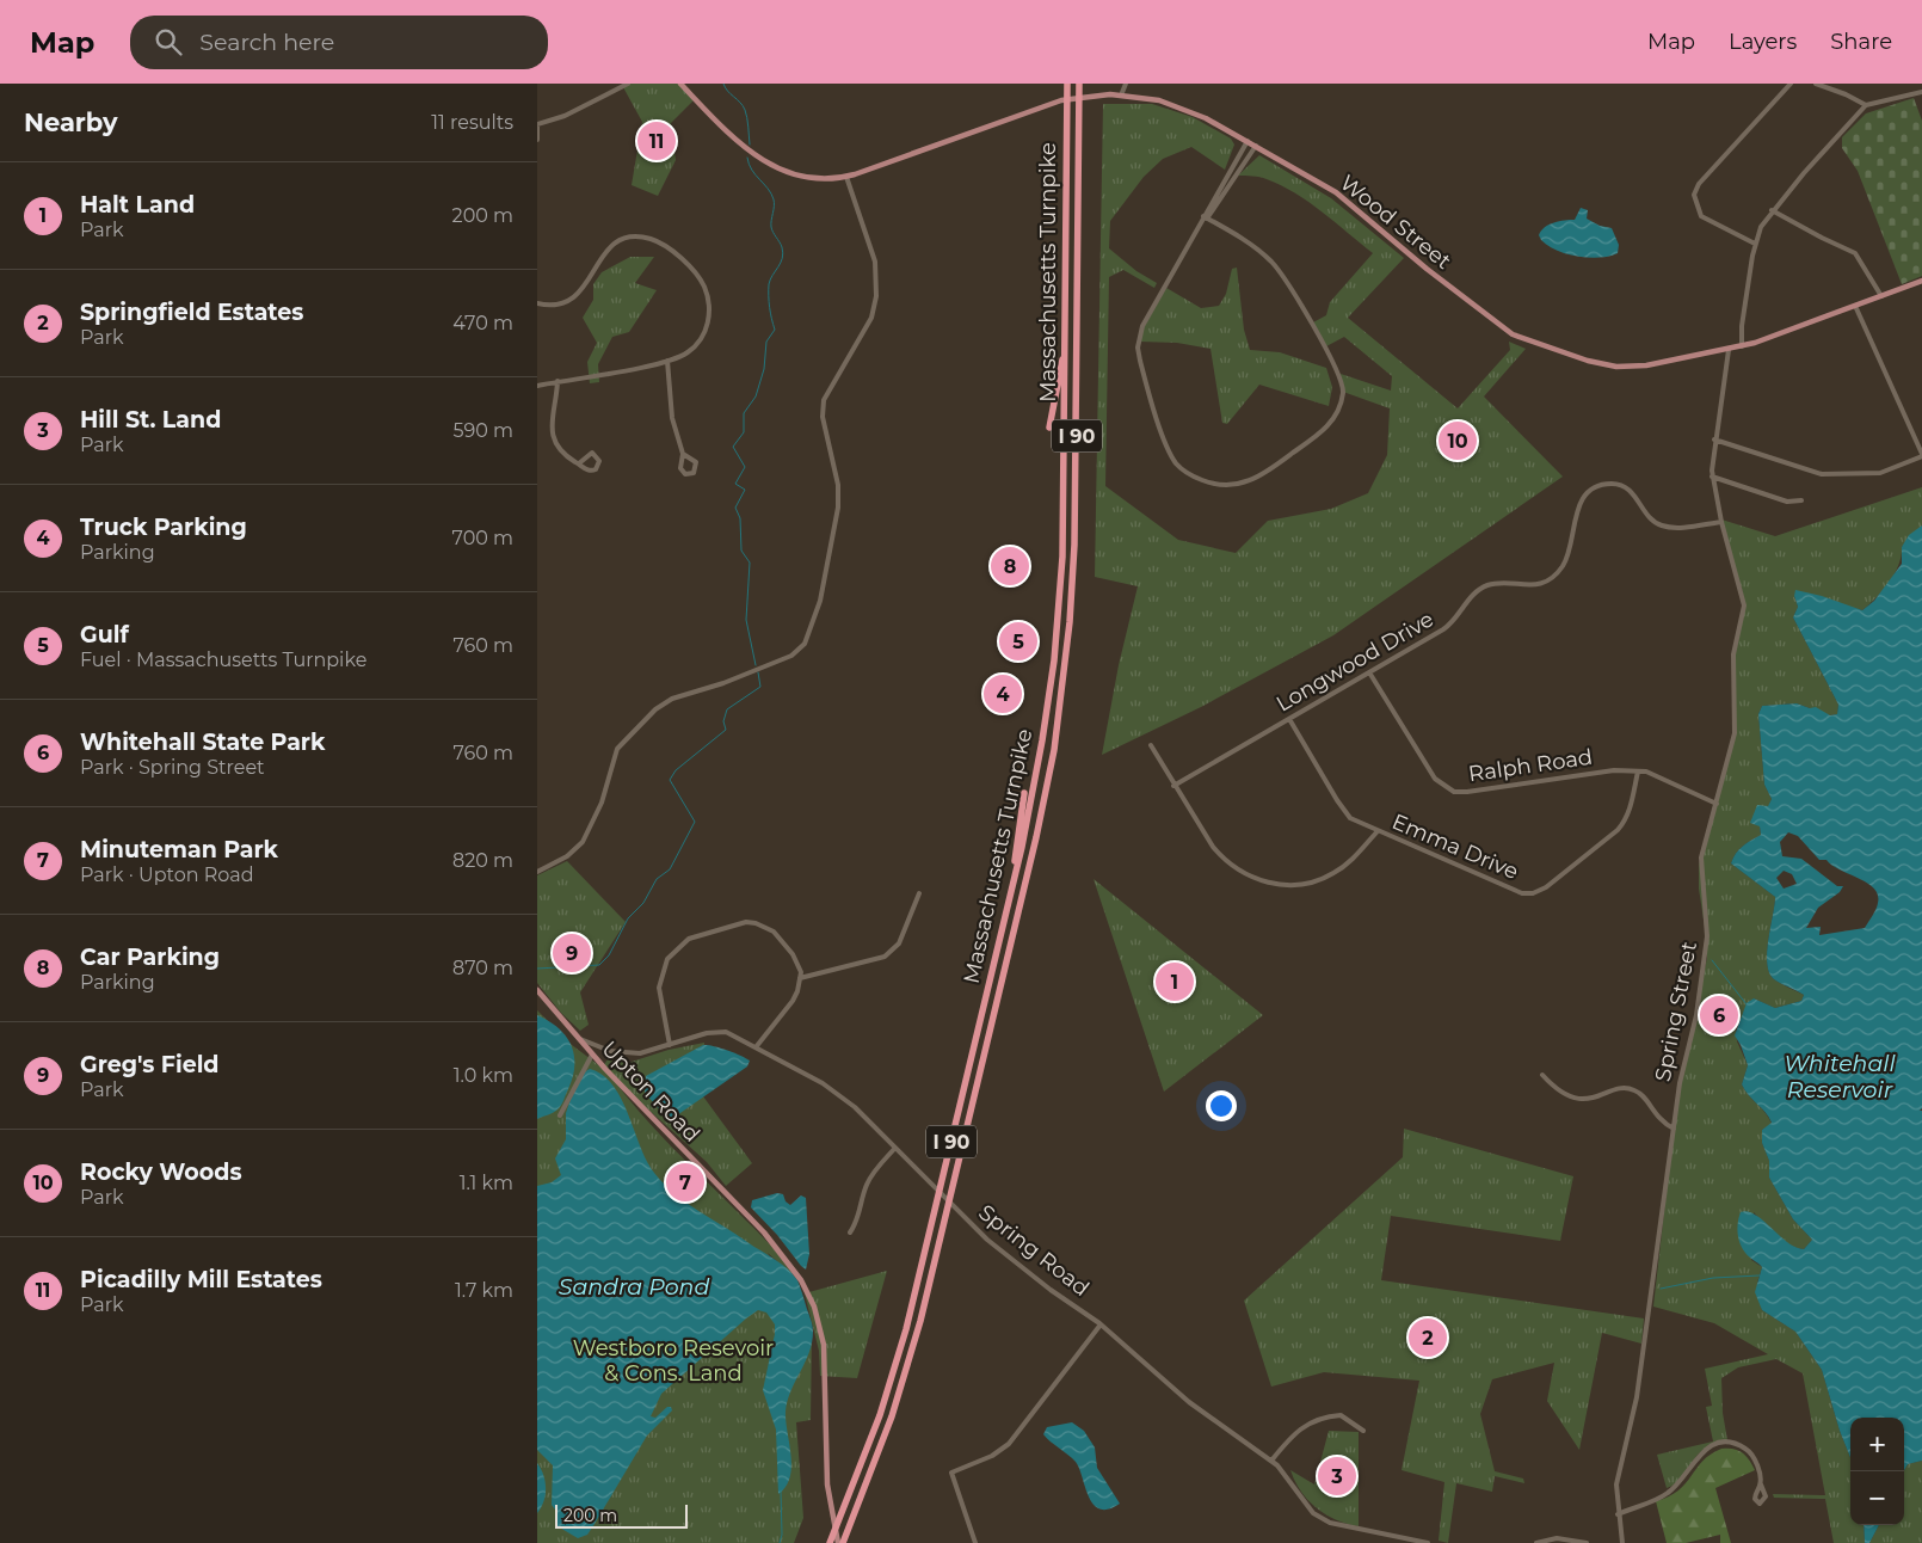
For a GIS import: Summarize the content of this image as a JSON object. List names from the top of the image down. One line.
{"streets":{"highway":["Massachusetts Turnpike","I 90"],"main road":["Wood Street","Upton Road"],"street":["Longwood Drive","Ralph Road","Emma Drive","Spring Street","Spring Road"]},"crossings":[["Wood Street","Spring Street"],["Longwood Drive","Ralph Road"],["Longwood Drive","Emma Drive"],["Longwood Drive","Spring Street"],["Ralph Road","Emma Drive"],["Ralph Road","Spring Street"],["Upton Road","Spring Road"]],"water":["Whitehall Reservoir","Sandra Pond"],"parks":["Westboro Resevoir & Cons. Land"],"scale_bar":"200 m","page":{"header":"Map","search":"Search here","nav":["Map","Layers","Share"],"heading":["Nearby","11 results"],"pins":["11","10","8","5","4","9","1","6","7","2","3"],"list":[{"mark":"1","name":"Halt Land","note":"Park","value":"200 m"},{"mark":"2","name":"Springfield Estates","note":"Park","value":"470 m"},{"mark":"3","name":"Hill St. Land","note":"Park","value":"590 m"},{"mark":"4","name":"Truck Parking","note":"Parking","value":"700 m"},{"mark":"5","name":"Gulf","note":"Fuel · Massachusetts Turnpike","value":"760 m"},{"mark":"6","name":"Whitehall State Park","note":"Park · Spring Street","value":"760 m"},{"mark":"7","name":"Minuteman Park","note":"Park · Upton Road","value":"820 m"},{"mark":"8","name":"Car Parking","note":"Parking","value":"870 m"},{"mark":"9","name":"Greg's Field","note":"Park","value":"1.0 km"},{"mark":"10","name":"Rocky Woods","note":"Park","value":"1.1 km"},{"mark":"11","name":"Picadilly Mill Estates","note":"Park","value":"1.7 km"}],"map_buttons":["+","−"],"scale":"200 m"}}
